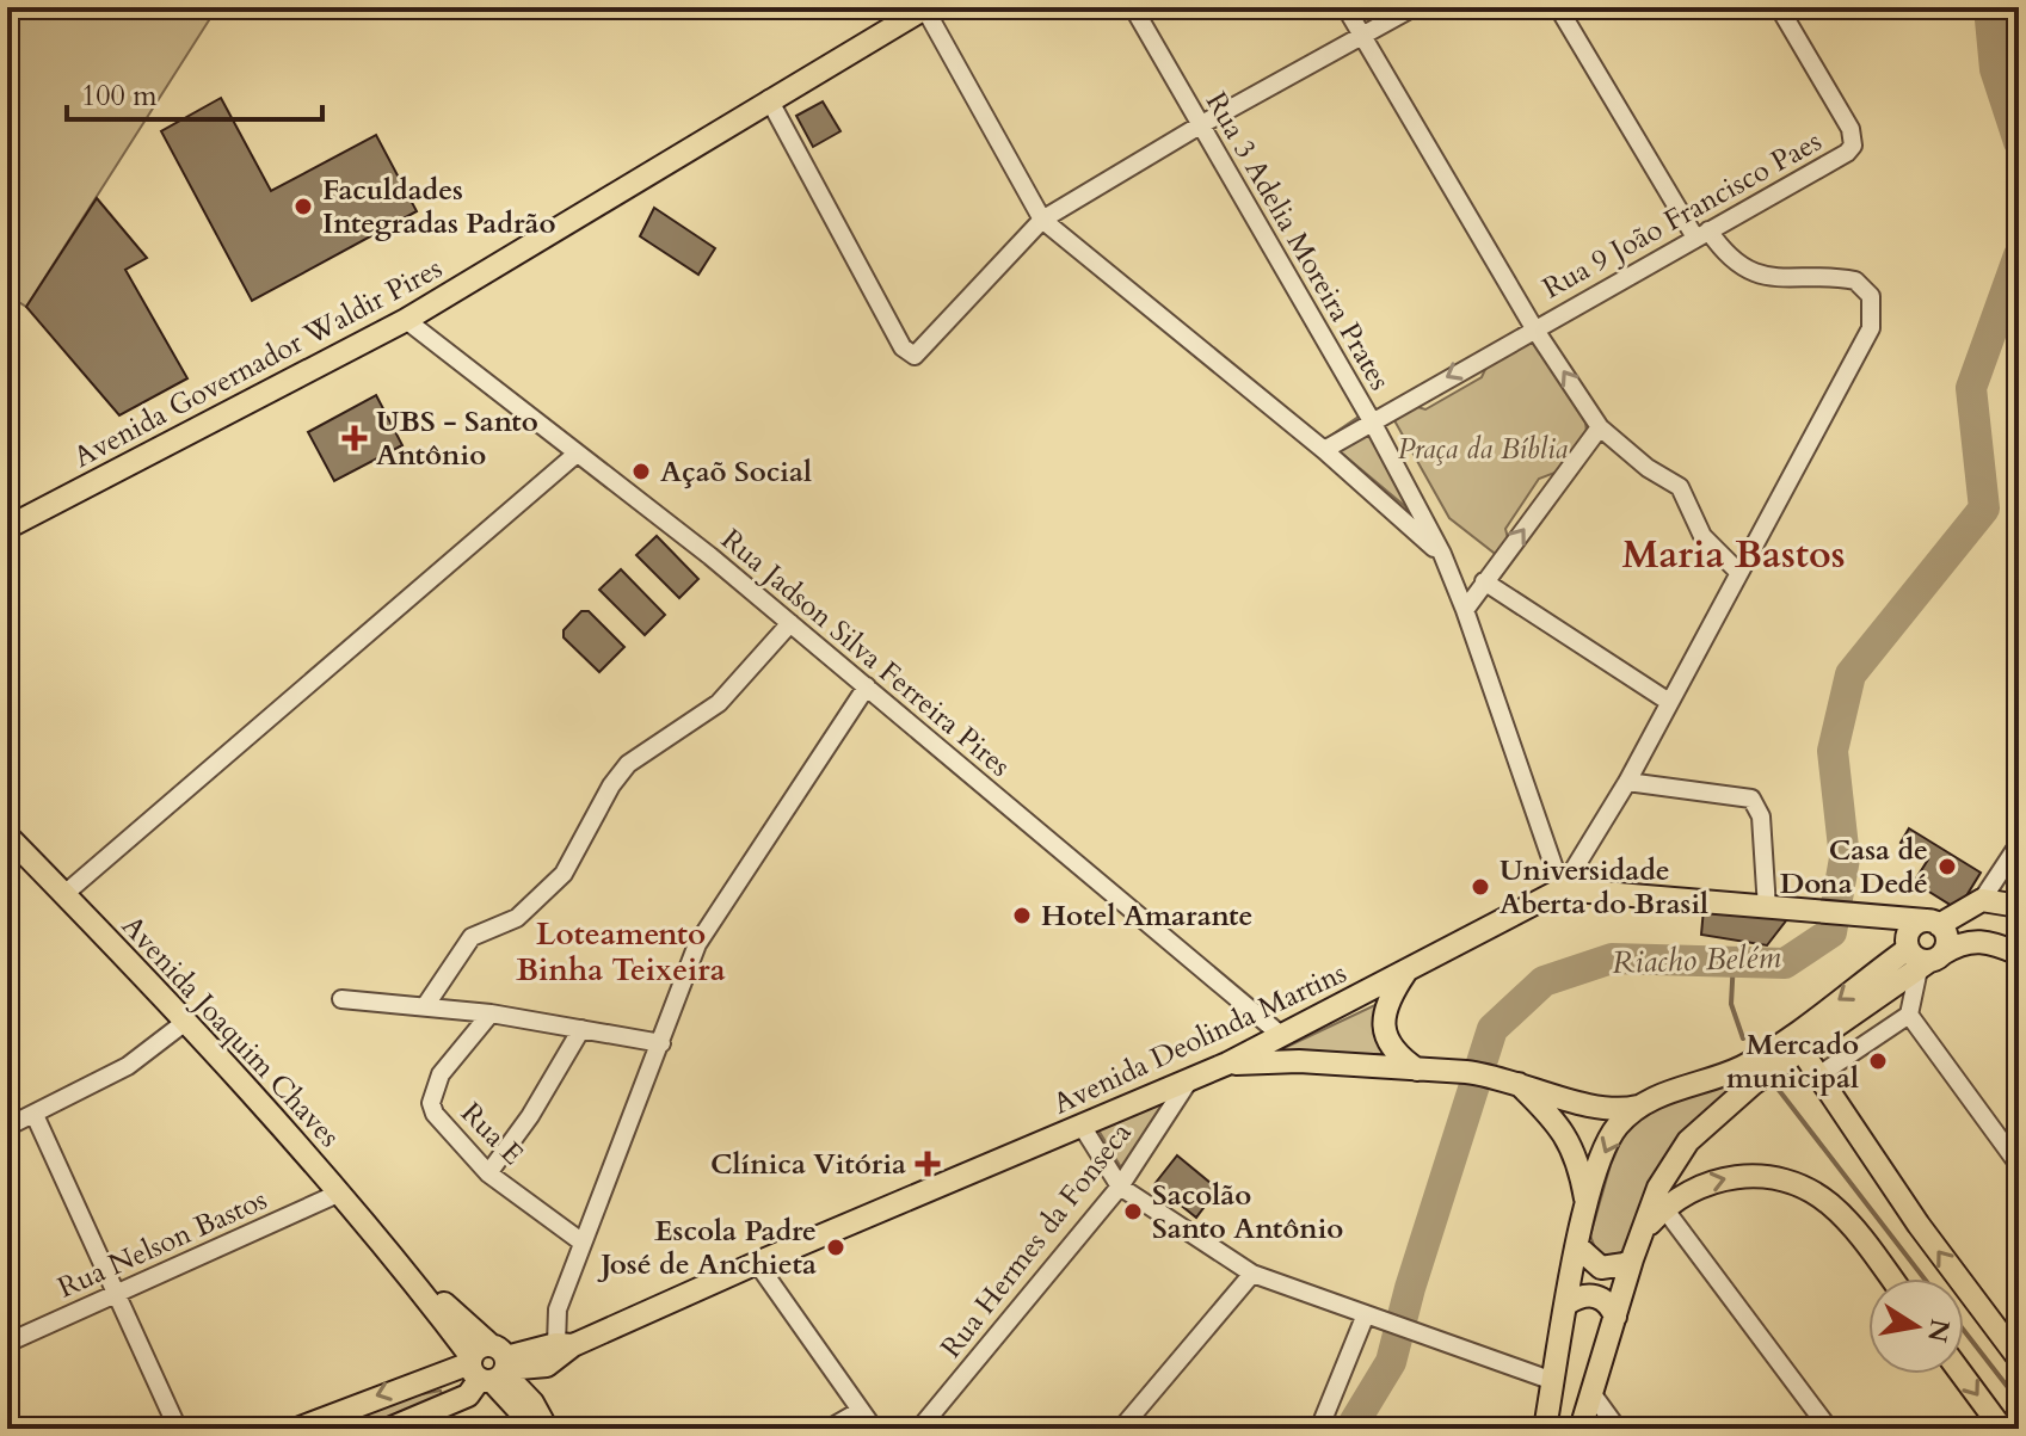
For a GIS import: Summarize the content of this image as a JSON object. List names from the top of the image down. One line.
{"streets":{"main road":["Avenida Governador Waldir Pires","Avenida Joaquim Chaves","Avenida Deolinda Martins"],"street":["Rua 9 João Francisco Paes","Rua 3 Adelia Moreira Prates","Rua Jadson Silva Ferreira Pires","Rua E","Rua Hermes da Fonseca","Rua Nelson Bastos"]},"crossings":[["Rua 9 João Francisco Paes","Rua 3 Adelia Moreira Prates"],["Rua 3 Adelia Moreira Prates","Avenida Deolinda Martins"],["Avenida Governador Waldir Pires","Rua Jadson Silva Ferreira Pires"],["Rua Jadson Silva Ferreira Pires","Avenida Deolinda Martins"],["Avenida Joaquim Chaves","Avenida Deolinda Martins"],["Avenida Joaquim Chaves","Rua Nelson Bastos"],["Avenida Deolinda Martins","Rua Hermes da Fonseca"]],"districts":["Maria Bastos","Loteamento Binha Teixeira"],"water":["Riacho Belém"],"parks":["Praça da Bíblia"],"places":{"other":["Faculdades Integradas Padrão","Açaõ Social","Casa de Dona Dedé","Universidade Aberta do Brasil","Hotel Amarante","Mercado municipal","Sacolão Santo Antônio","Escola Padre José de Anchieta"],"health":["UBS - Santo Antônio","Clínica Vitória"]},"scale_bar":"100 m","north":"right"}
